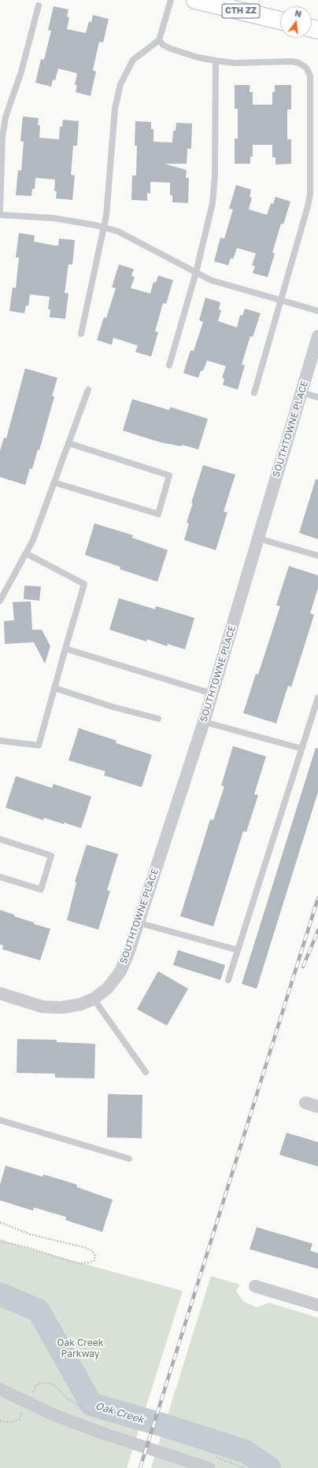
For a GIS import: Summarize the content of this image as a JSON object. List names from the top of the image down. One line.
{"streets":{"main road":["CTH ZZ"],"street":["SOUTHTOWNE PLACE"]},"water":["Oak Creek"],"parks":["Oak Creek Parkway"],"north":"top"}
